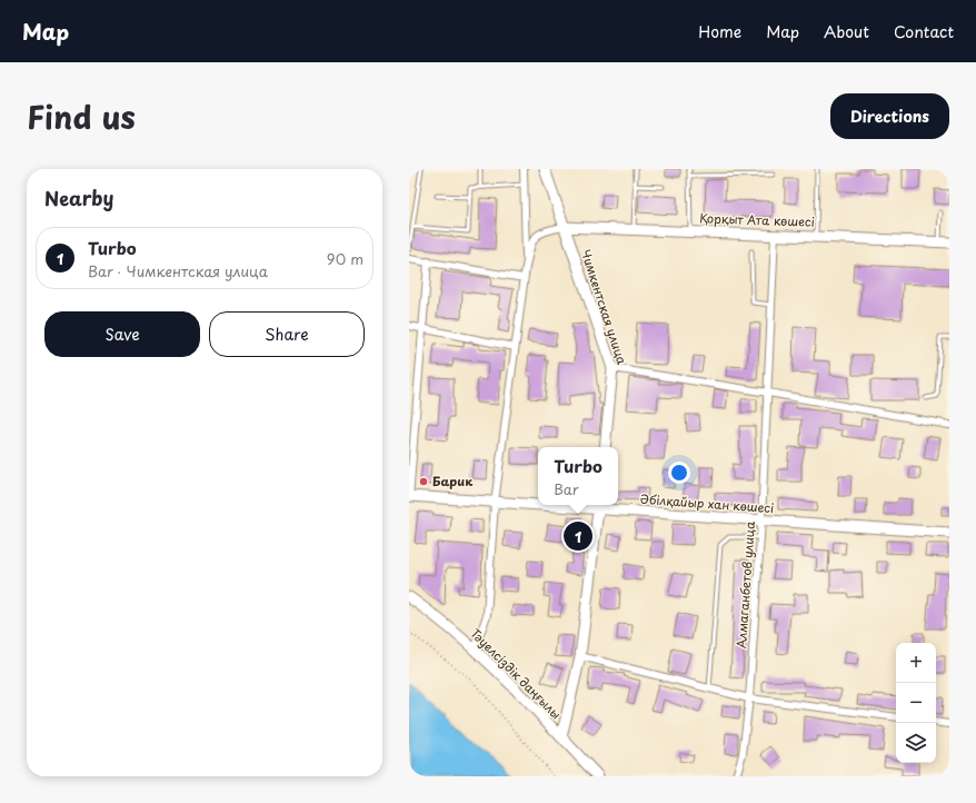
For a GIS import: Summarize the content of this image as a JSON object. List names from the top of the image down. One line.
{"streets":{"street":["Қорқыт Ата көшесі","Чимкентская улица","Әбілқайыр хан көшесі","Алмаганбетов улица","Тәуелсіздік даңғылы"]},"crossings":[["Қорқыт Ата көшесі","Чимкентская улица"],["Қорқыт Ата көшесі","Алмаганбетов улица"],["Әбілқайыр хан көшесі","Алмаганбетов улица"]],"places":["Барик"],"page":{"header":"Map","nav":["Home","Map","About","Contact"],"title":"Find us","buttons":["Directions",["Save","Share"]],"heading":"Nearby","list":[{"mark":"1","name":"Turbo","note":"Bar · Чимкентская улица","value":"90 m"}],"popup":["Turbo","Bar"],"pins":"1","map_buttons":["+","−"]}}
